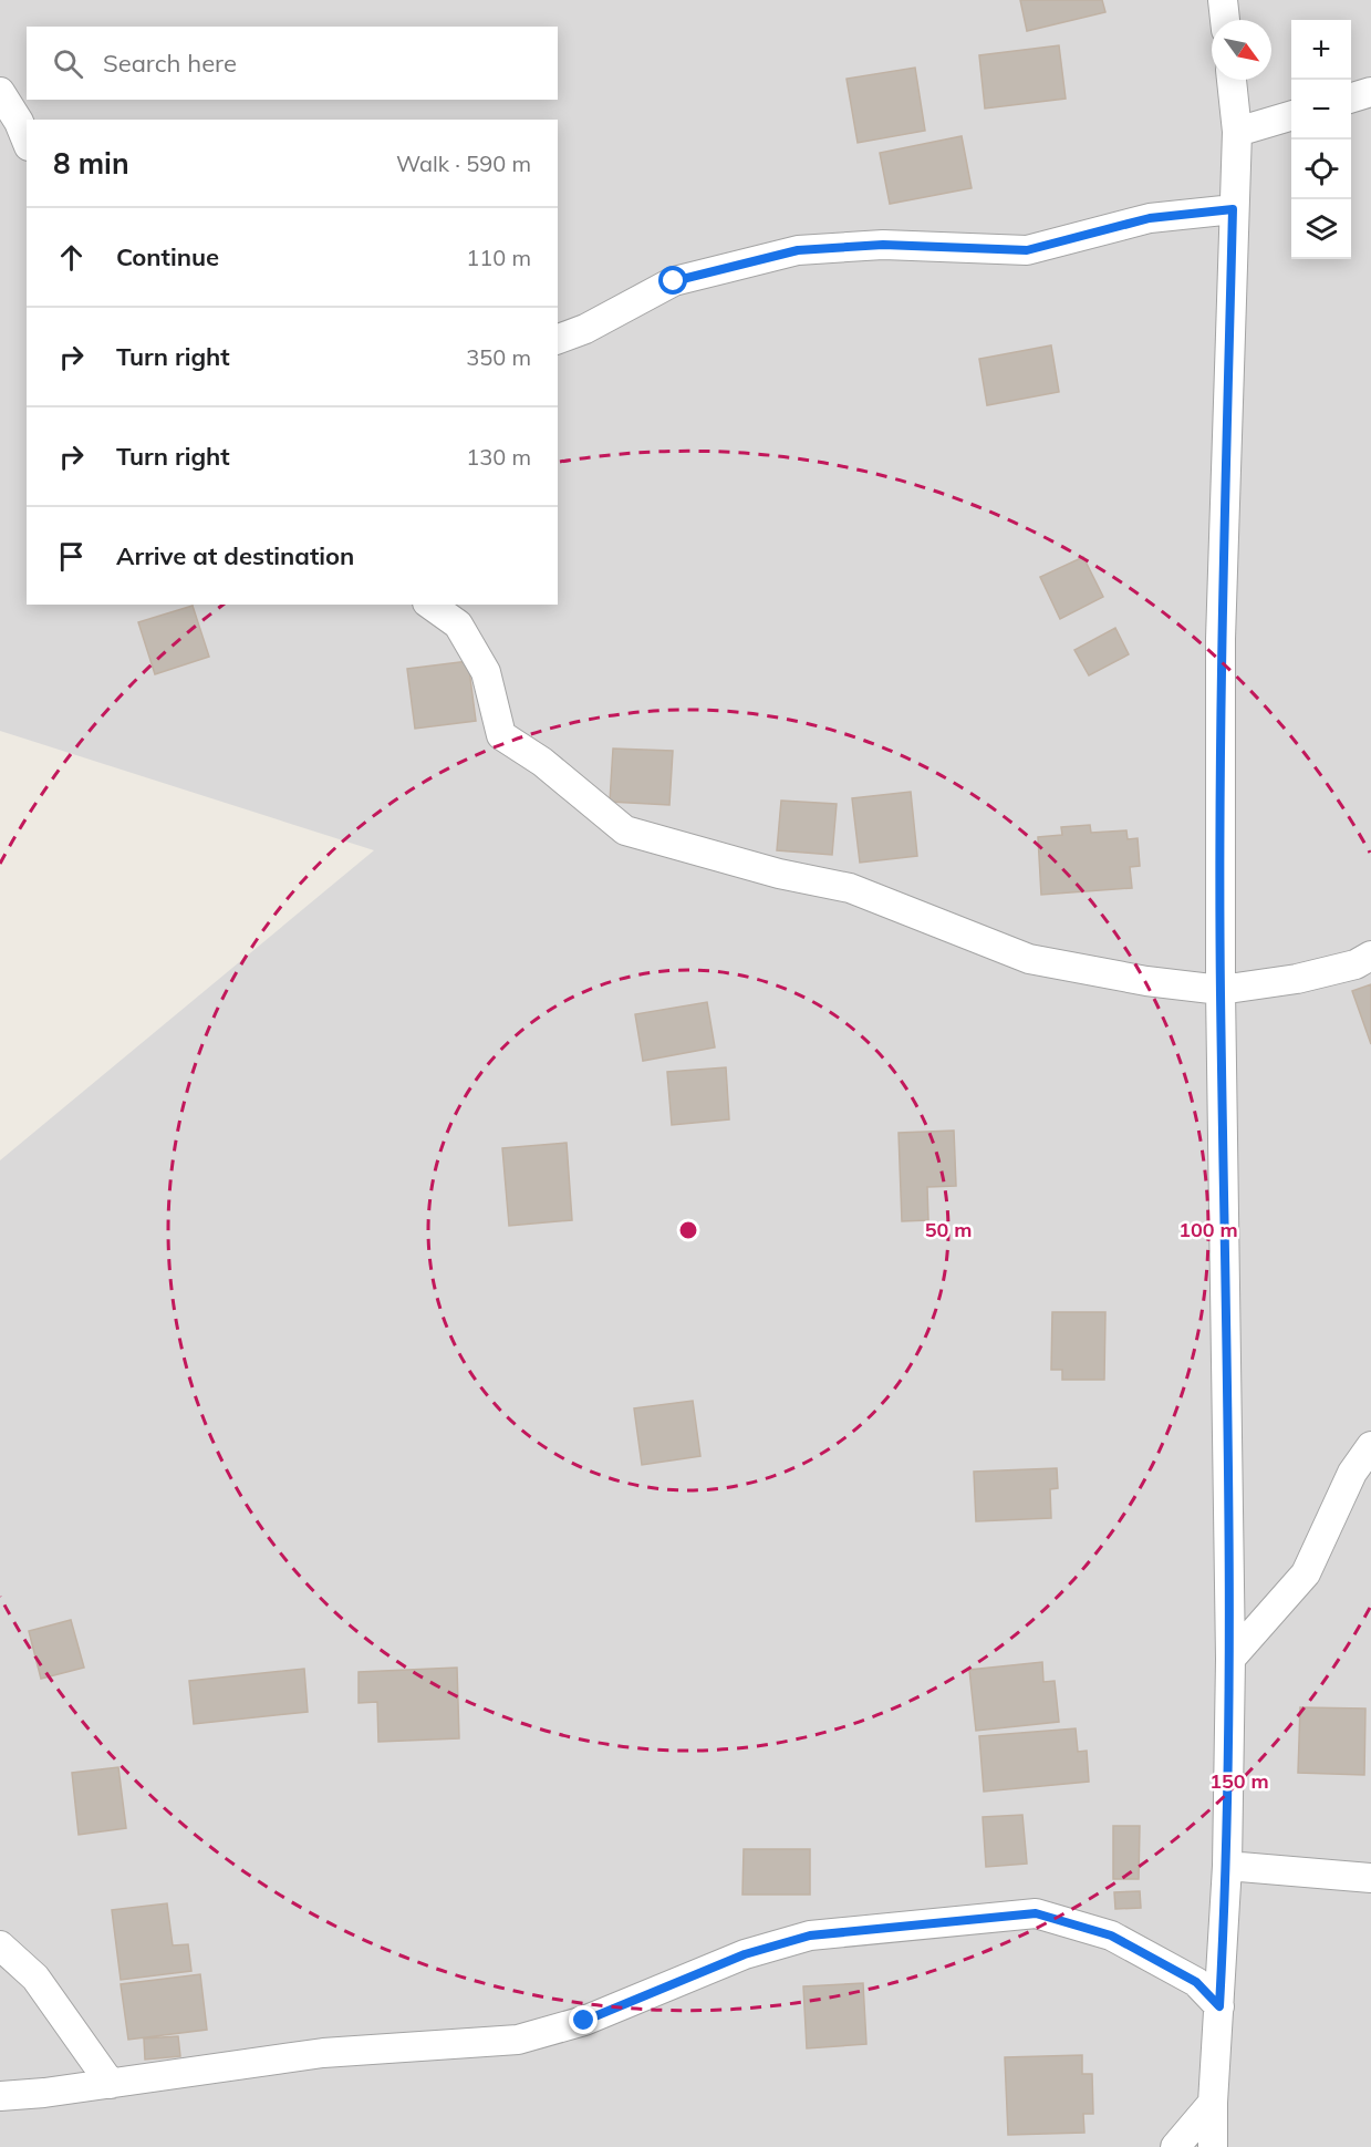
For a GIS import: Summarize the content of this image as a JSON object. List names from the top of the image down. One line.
{"north":"bottom right","page":{"map_buttons":["+","−"],"search":"Search here","heading":["8 min","Walk · 590 m"],"list":[["Continue","110 m"],["Turn right","350 m"],["Turn right","130 m"],"Arrive at destination"]},"rings":["50 m","100 m","150 m"]}
